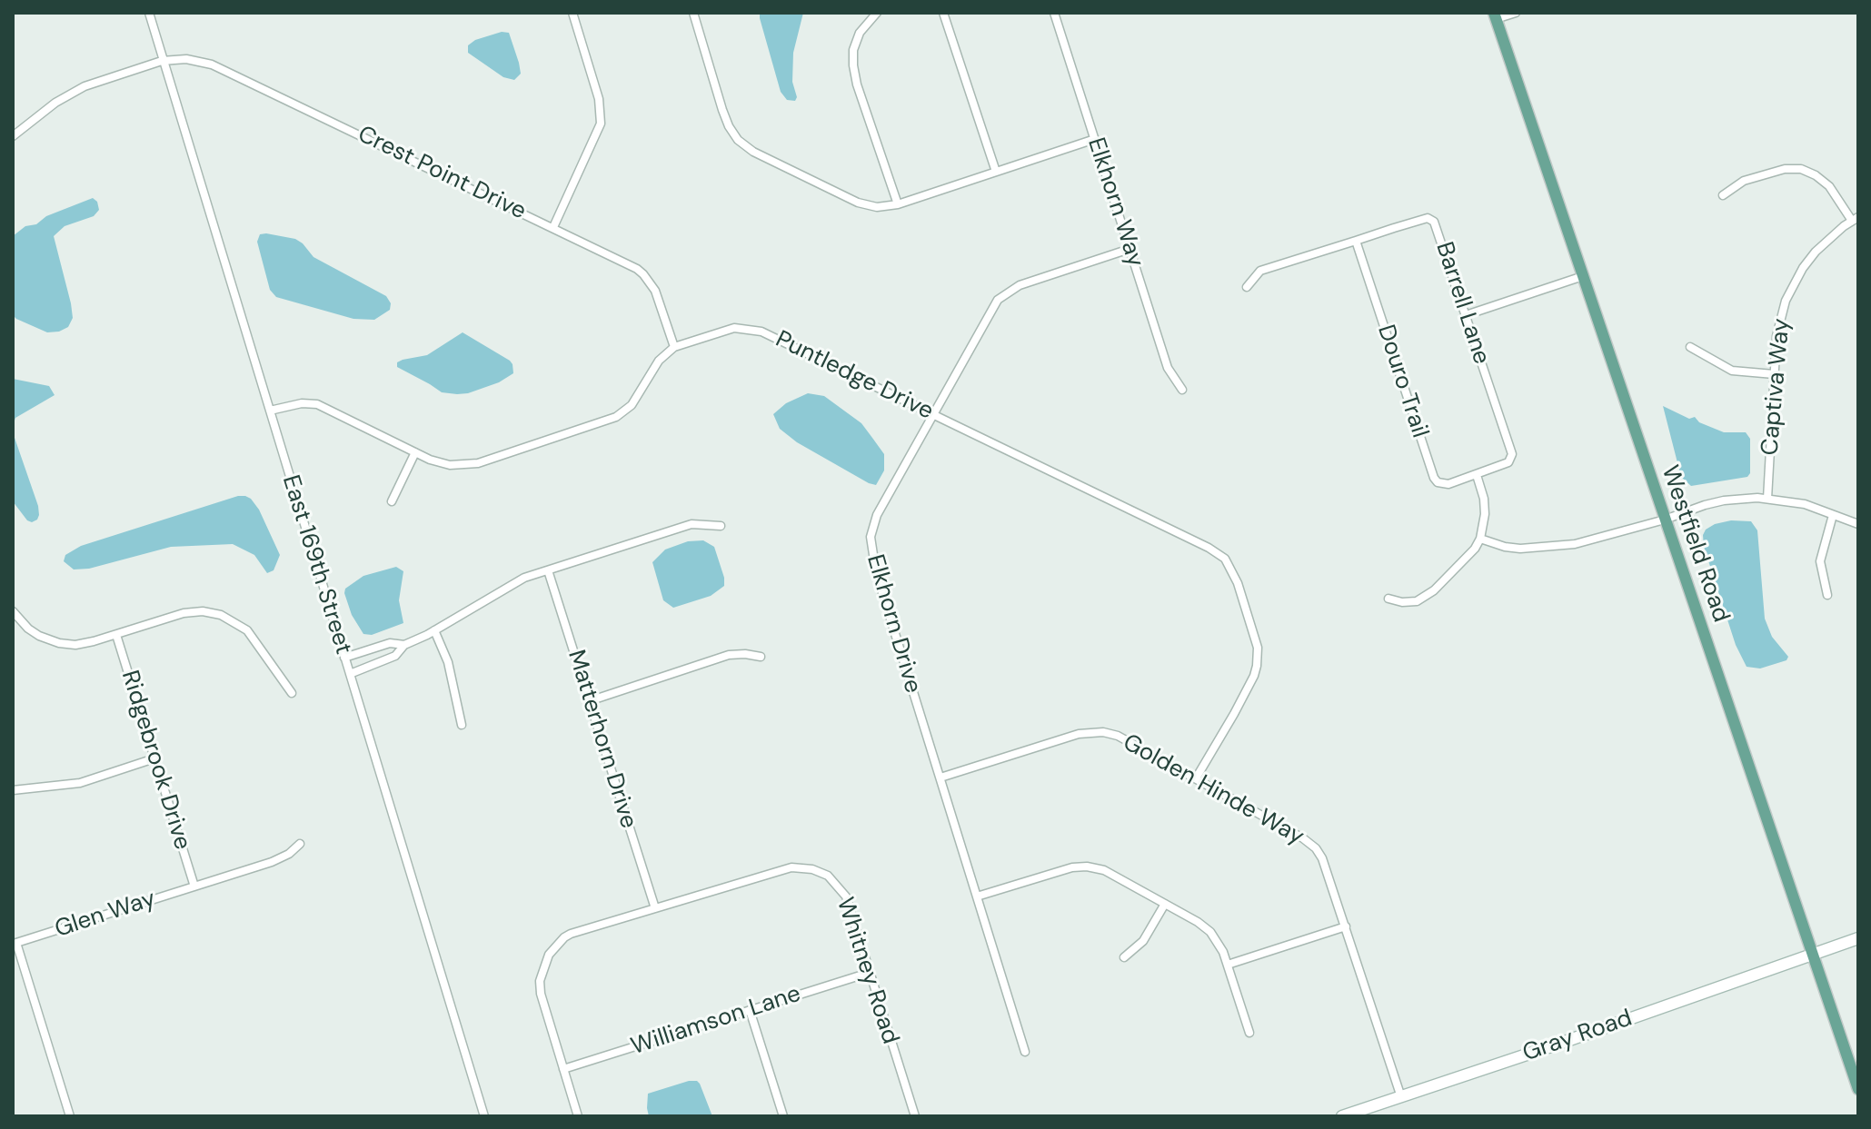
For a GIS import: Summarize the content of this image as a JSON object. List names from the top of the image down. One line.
{"streets":{"main road":["Westfield Road"],"street":["Crest Point Drive","Elkhorn Way","Barrell Lane","Puntledge Drive","Douro Trail","Captiva Way","East 169th Street","Elkhorn Drive","Matterhorn Drive","Ridgebrook Drive","Golden Hinde Way","Glen Way","Whitney Road","Williamson Lane","Gray Road"]},"crossings":[["Crest Point Drive","Puntledge Drive"],["Crest Point Drive","East 169th Street"],["Elkhorn Way","Elkhorn Drive"],["Barrell Lane","Douro Trail"],["Puntledge Drive","Elkhorn Drive"],["Puntledge Drive","Golden Hinde Way"],["Westfield Road","Gray Road"],["Elkhorn Drive","Golden Hinde Way"],["Matterhorn Drive","Whitney Road"],["Ridgebrook Drive","Glen Way"],["Golden Hinde Way","Gray Road"],["Whitney Road","Williamson Lane"]]}
